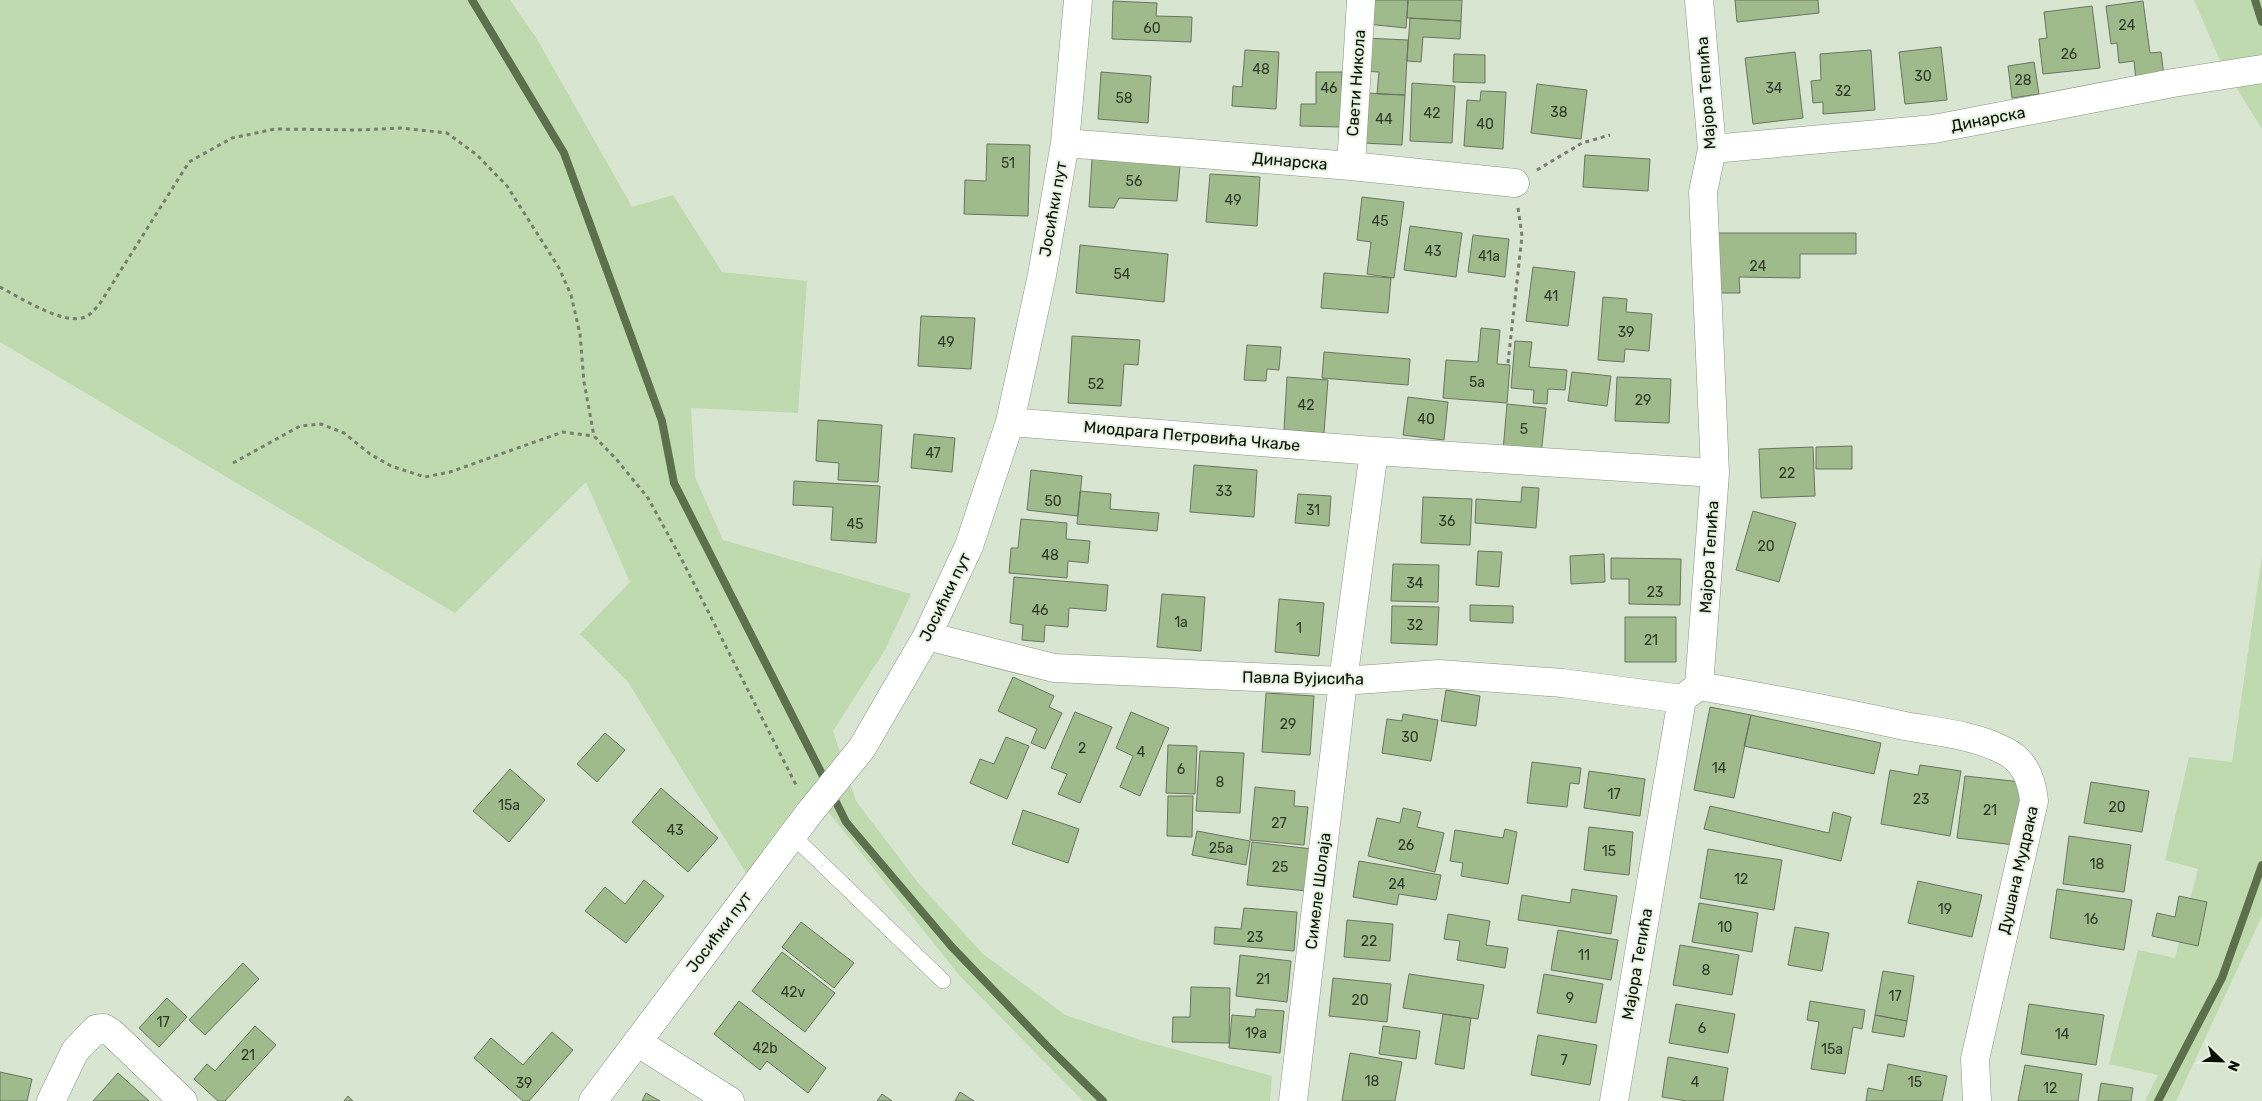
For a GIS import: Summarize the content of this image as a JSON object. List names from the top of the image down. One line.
{"streets":{"street":["Свети Никола","Мајора Тепића","Динарска","Јосићки пут","Миодрага Петровића Чкаље","Павла Вујисића","Душана Мудрака","Симеле Шолаја"]},"crossings":[["Свети Никола","Динарска"],["Мајора Тепића","Динарска"],["Мајора Тепића","Миодрага Петровића Чкаље"],["Мајора Тепића","Павла Вујисића"],["Мајора Тепића","Душана Мудрака"],["Динарска","Јосићки пут"],["Јосићки пут","Миодрага Петровића Чкаље"],["Јосићки пут","Павла Вујисића"],["Павла Вујисића","Душана Мудрака"],["Павла Вујисића","Симеле Шолаја"]],"house_numbers":["24","60","26","48","30","28","46","34","32","58","38","42","44","40","51","56","49","45","43","41a","24","54","41","39","49","5a","52","29","42","40","5","47","22","33","50","31","36","45","20","48","34","23","46","1a","32","1","21","29","30","2","4","14","6","8","17","23","15a","20","21","27","43","26","25a","15","18","25","12","24","19","16","10","23","22","11","8","21","42v","17","9","20","17","6","19a","14","42b","15a","21","7","18","4","15","39","12"],"north":"bottom right"}
